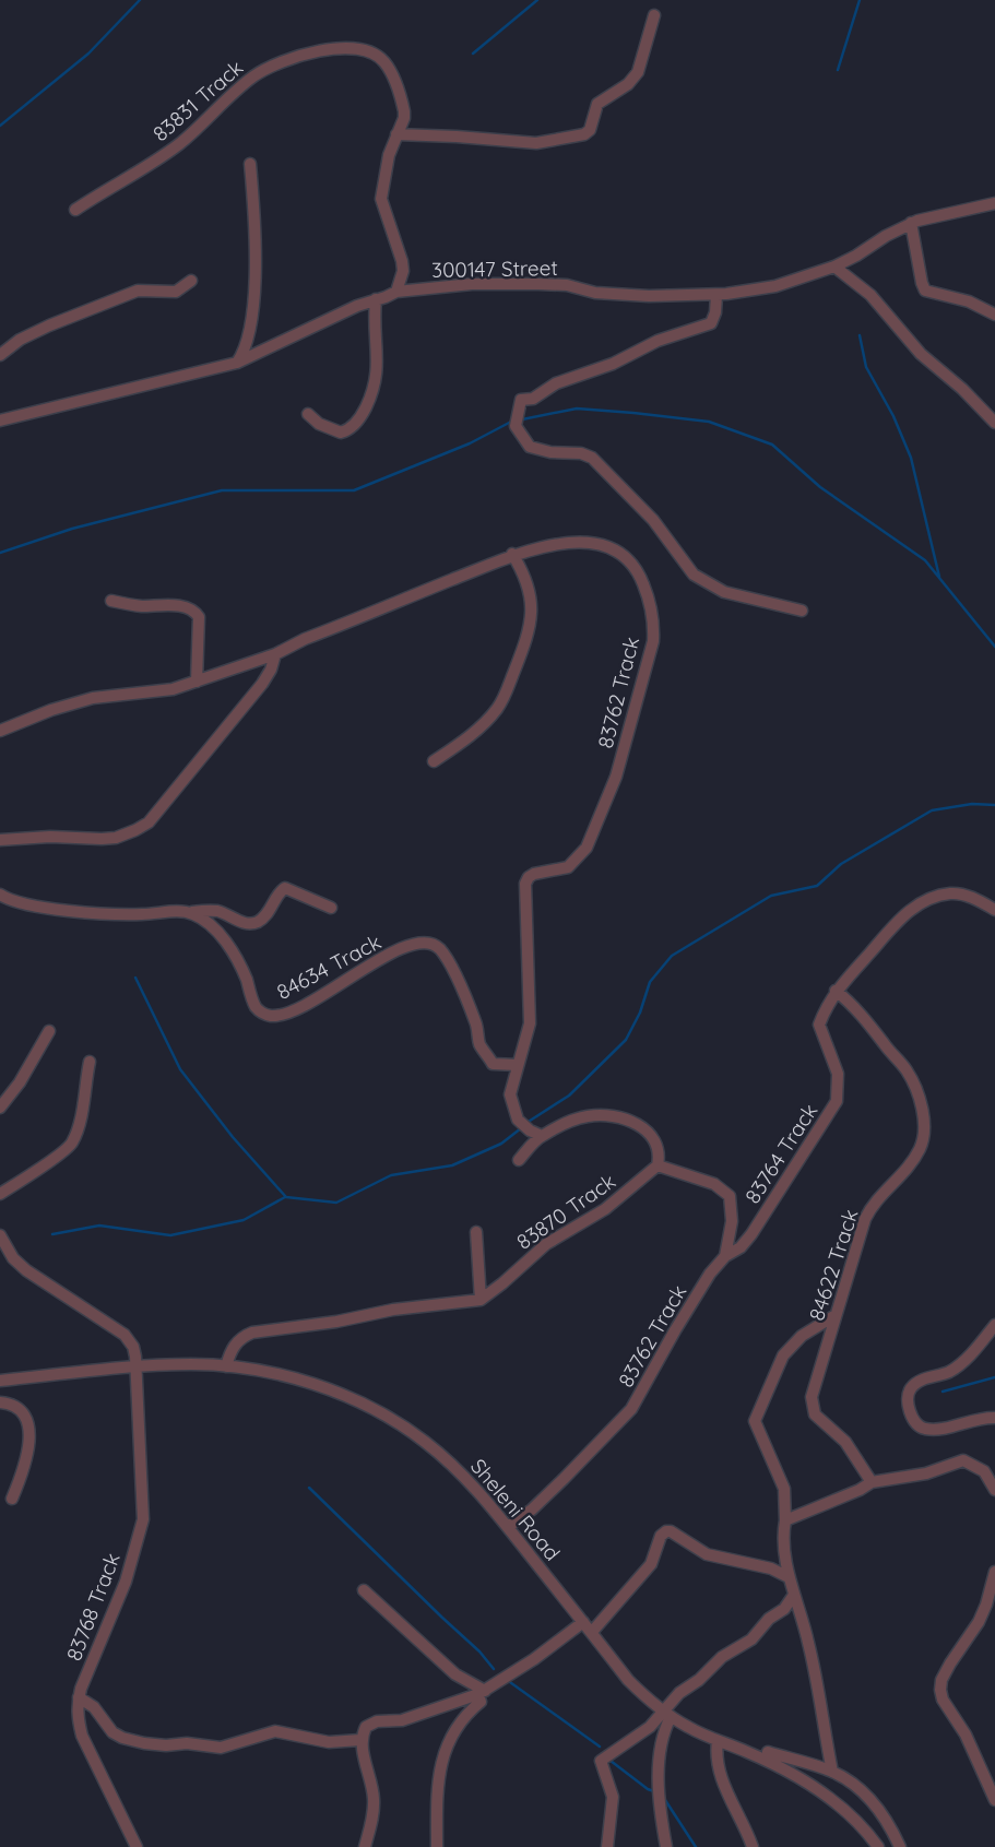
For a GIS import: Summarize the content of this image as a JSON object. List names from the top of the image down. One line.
{"streets":{"street":["83831 Track","300147 Street","83762 Track","84634 Track","83764 Track","83870 Track","84622 Track","Sheleni Road","83768 Track"]},"crossings":[["83831 Track","300147 Street"],["83762 Track","84634 Track"],["83762 Track","83764 Track"],["83762 Track","83870 Track"],["83762 Track","Sheleni Road"],["83764 Track","84622 Track"],["Sheleni Road","83768 Track"]]}
